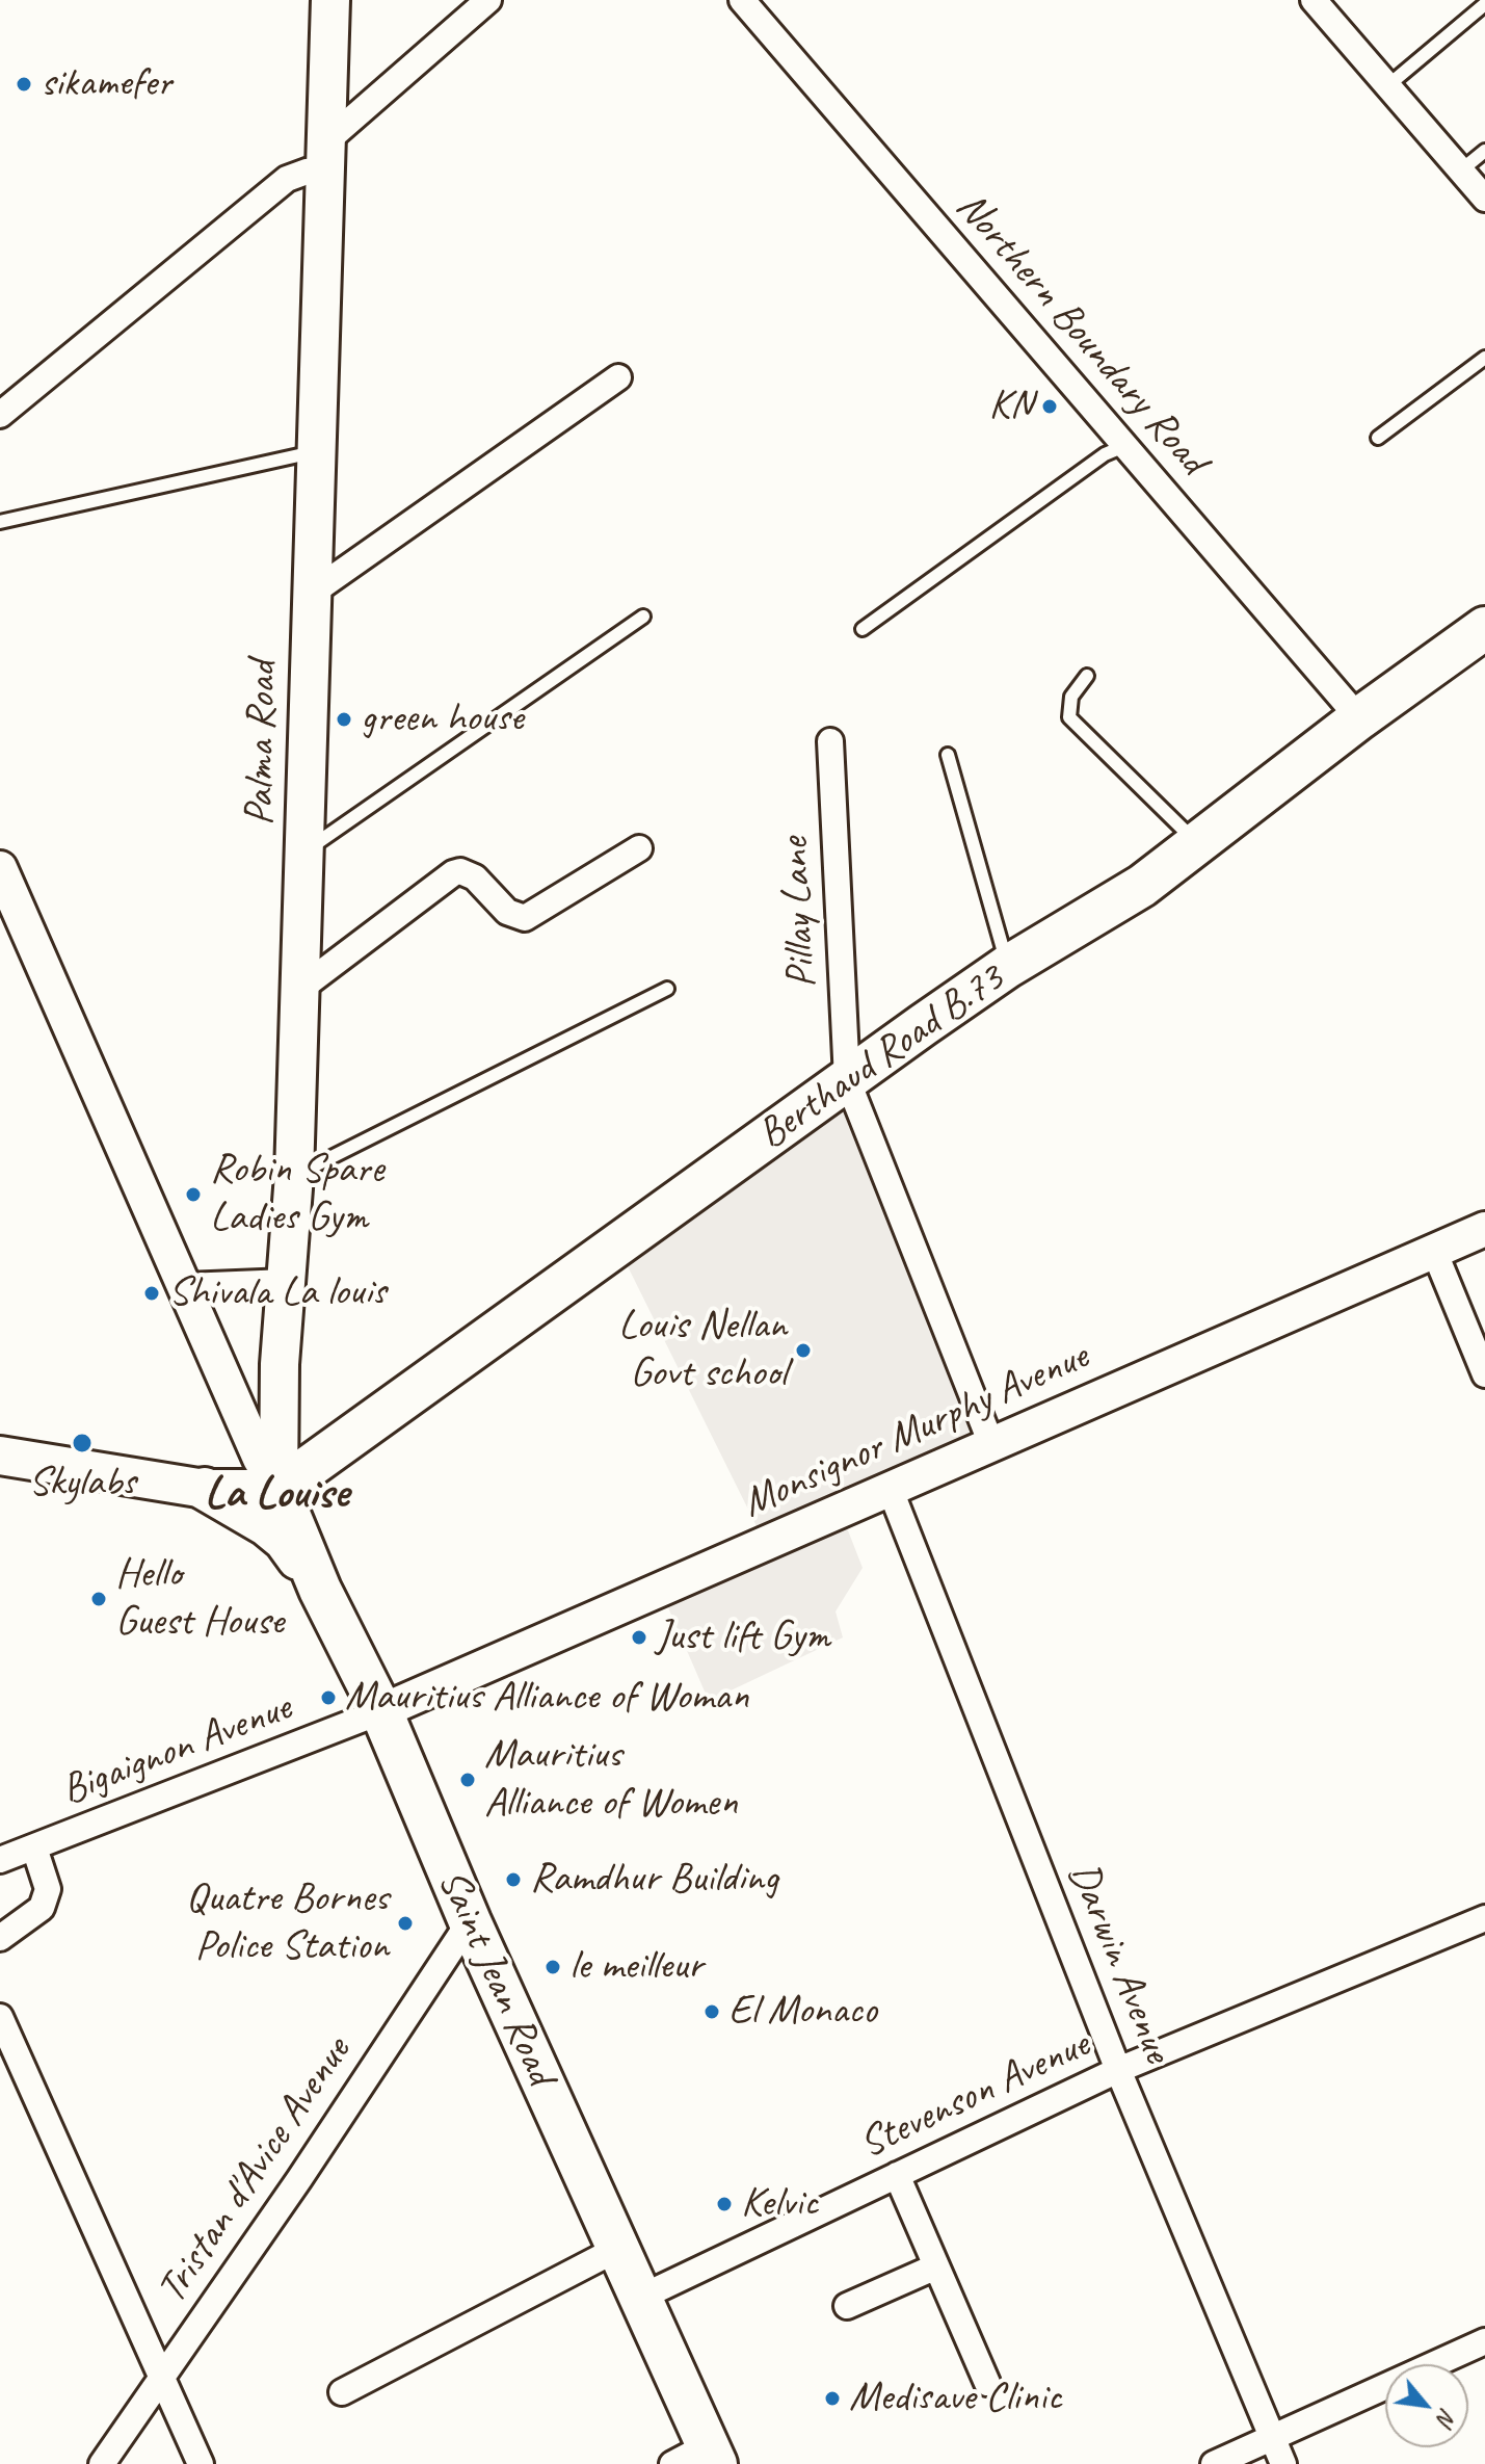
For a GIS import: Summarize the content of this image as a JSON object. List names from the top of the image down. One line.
{"streets":{"main road":["Palma Road","Berthaud Road B.73","Saint Jean Road"],"street":["Northern Boundary Road","Pillay Lane","Monsignor Murphy Avenue","Bigaignon Avenue","Darwin Avenue","Stevenson Avenue","Tristan d'Avice Avenue"]},"crossings":[["Northern Boundary Road","Berthaud Road B.73"],["Palma Road","Berthaud Road B.73"],["Palma Road","Saint Jean Road"],["Pillay Lane","Berthaud Road B.73"],["Pillay Lane","Monsignor Murphy Avenue"],["Berthaud Road B.73","Saint Jean Road"],["Monsignor Murphy Avenue","Bigaignon Avenue"],["Monsignor Murphy Avenue","Darwin Avenue"],["Monsignor Murphy Avenue","Saint Jean Road"],["Bigaignon Avenue","Saint Jean Road"],["Darwin Avenue","Stevenson Avenue"],["Saint Jean Road","Stevenson Avenue"],["Saint Jean Road","Tristan d'Avice Avenue"]],"districts":["La Louise"],"places":["sikamefer","KN","green house","Robin Spare Ladies Gym","Shivala La louis","Louis Nellan Govt school","Skylabs","Hello Guest House","Just lift Gym","Mauritius Alliance of Woman","Mauritius Alliance of Women","Ramdhur Building","Quatre Bornes Police Station","le meilleur","El Monaco","Kelvic","Medisave Clinic"],"north":"bottom right"}
